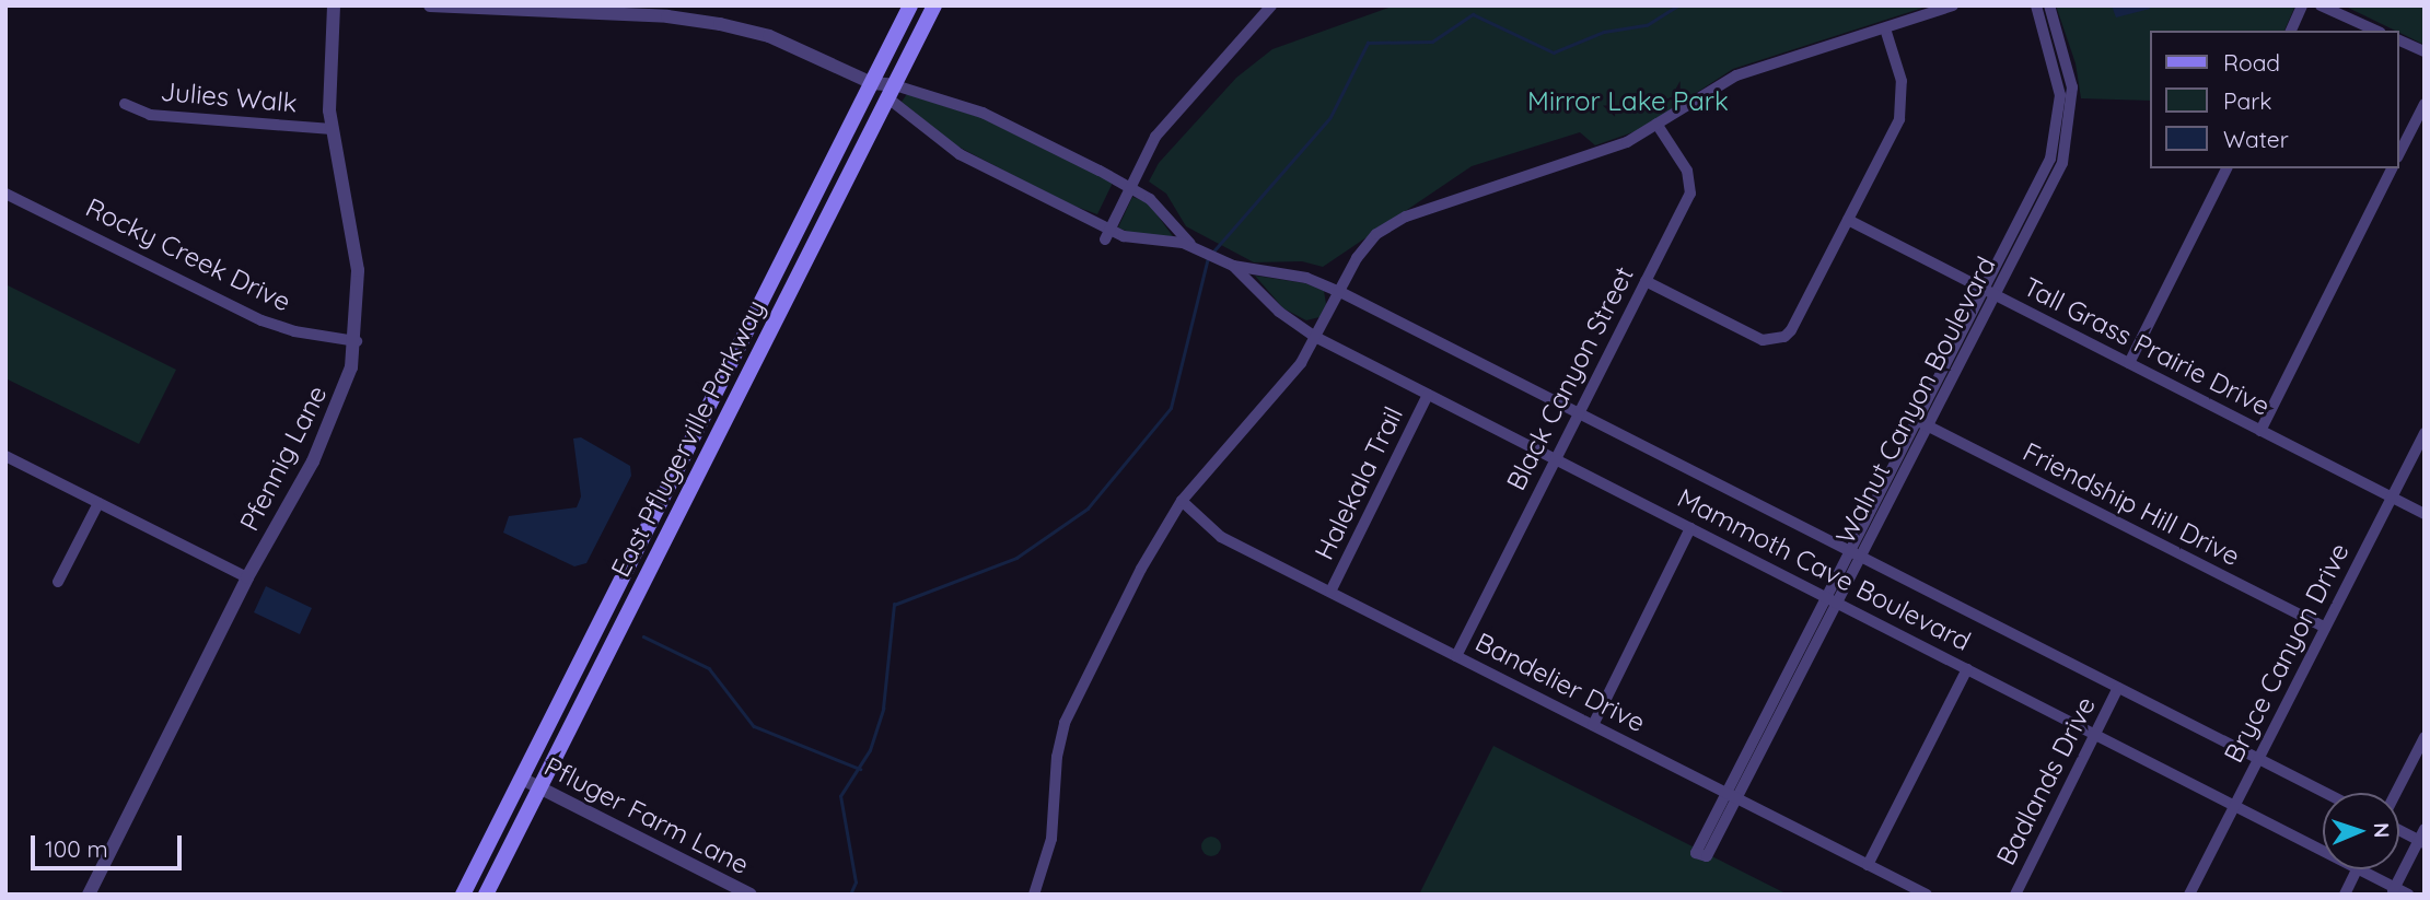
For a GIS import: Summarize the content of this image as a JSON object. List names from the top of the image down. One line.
{"streets":{"main road":["East Pflugerville Parkway"],"street":["Julies Walk","Rocky Creek Drive","Tall Grass Prairie Drive","Black Canyon Street","Walnut Canyon Boulevard","Pfennig Lane","Halekala Trail","Friendship Hill Drive","Mammoth Cave Boulevard","Bryce Canyon Drive","Bandelier Drive","Badlands Drive","Pfluger Farm Lane"]},"crossings":[["Julies Walk","Pfennig Lane"],["Rocky Creek Drive","Pfennig Lane"],["Tall Grass Prairie Drive","Walnut Canyon Boulevard"],["Tall Grass Prairie Drive","Bryce Canyon Drive"],["Black Canyon Street","Mammoth Cave Boulevard"],["Black Canyon Street","Bandelier Drive"],["Walnut Canyon Boulevard","Friendship Hill Drive"],["Walnut Canyon Boulevard","Mammoth Cave Boulevard"],["Walnut Canyon Boulevard","Bandelier Drive"],["East Pflugerville Parkway","Mammoth Cave Boulevard"],["East Pflugerville Parkway","Pfluger Farm Lane"],["Halekala Trail","Mammoth Cave Boulevard"],["Halekala Trail","Bandelier Drive"],["Friendship Hill Drive","Bryce Canyon Drive"],["Mammoth Cave Boulevard","Bryce Canyon Drive"],["Mammoth Cave Boulevard","Badlands Drive"]],"parks":["Mirror Lake Park"],"legend":["Road","Park","Water"],"scale_bar":"100 m","north":"right"}
